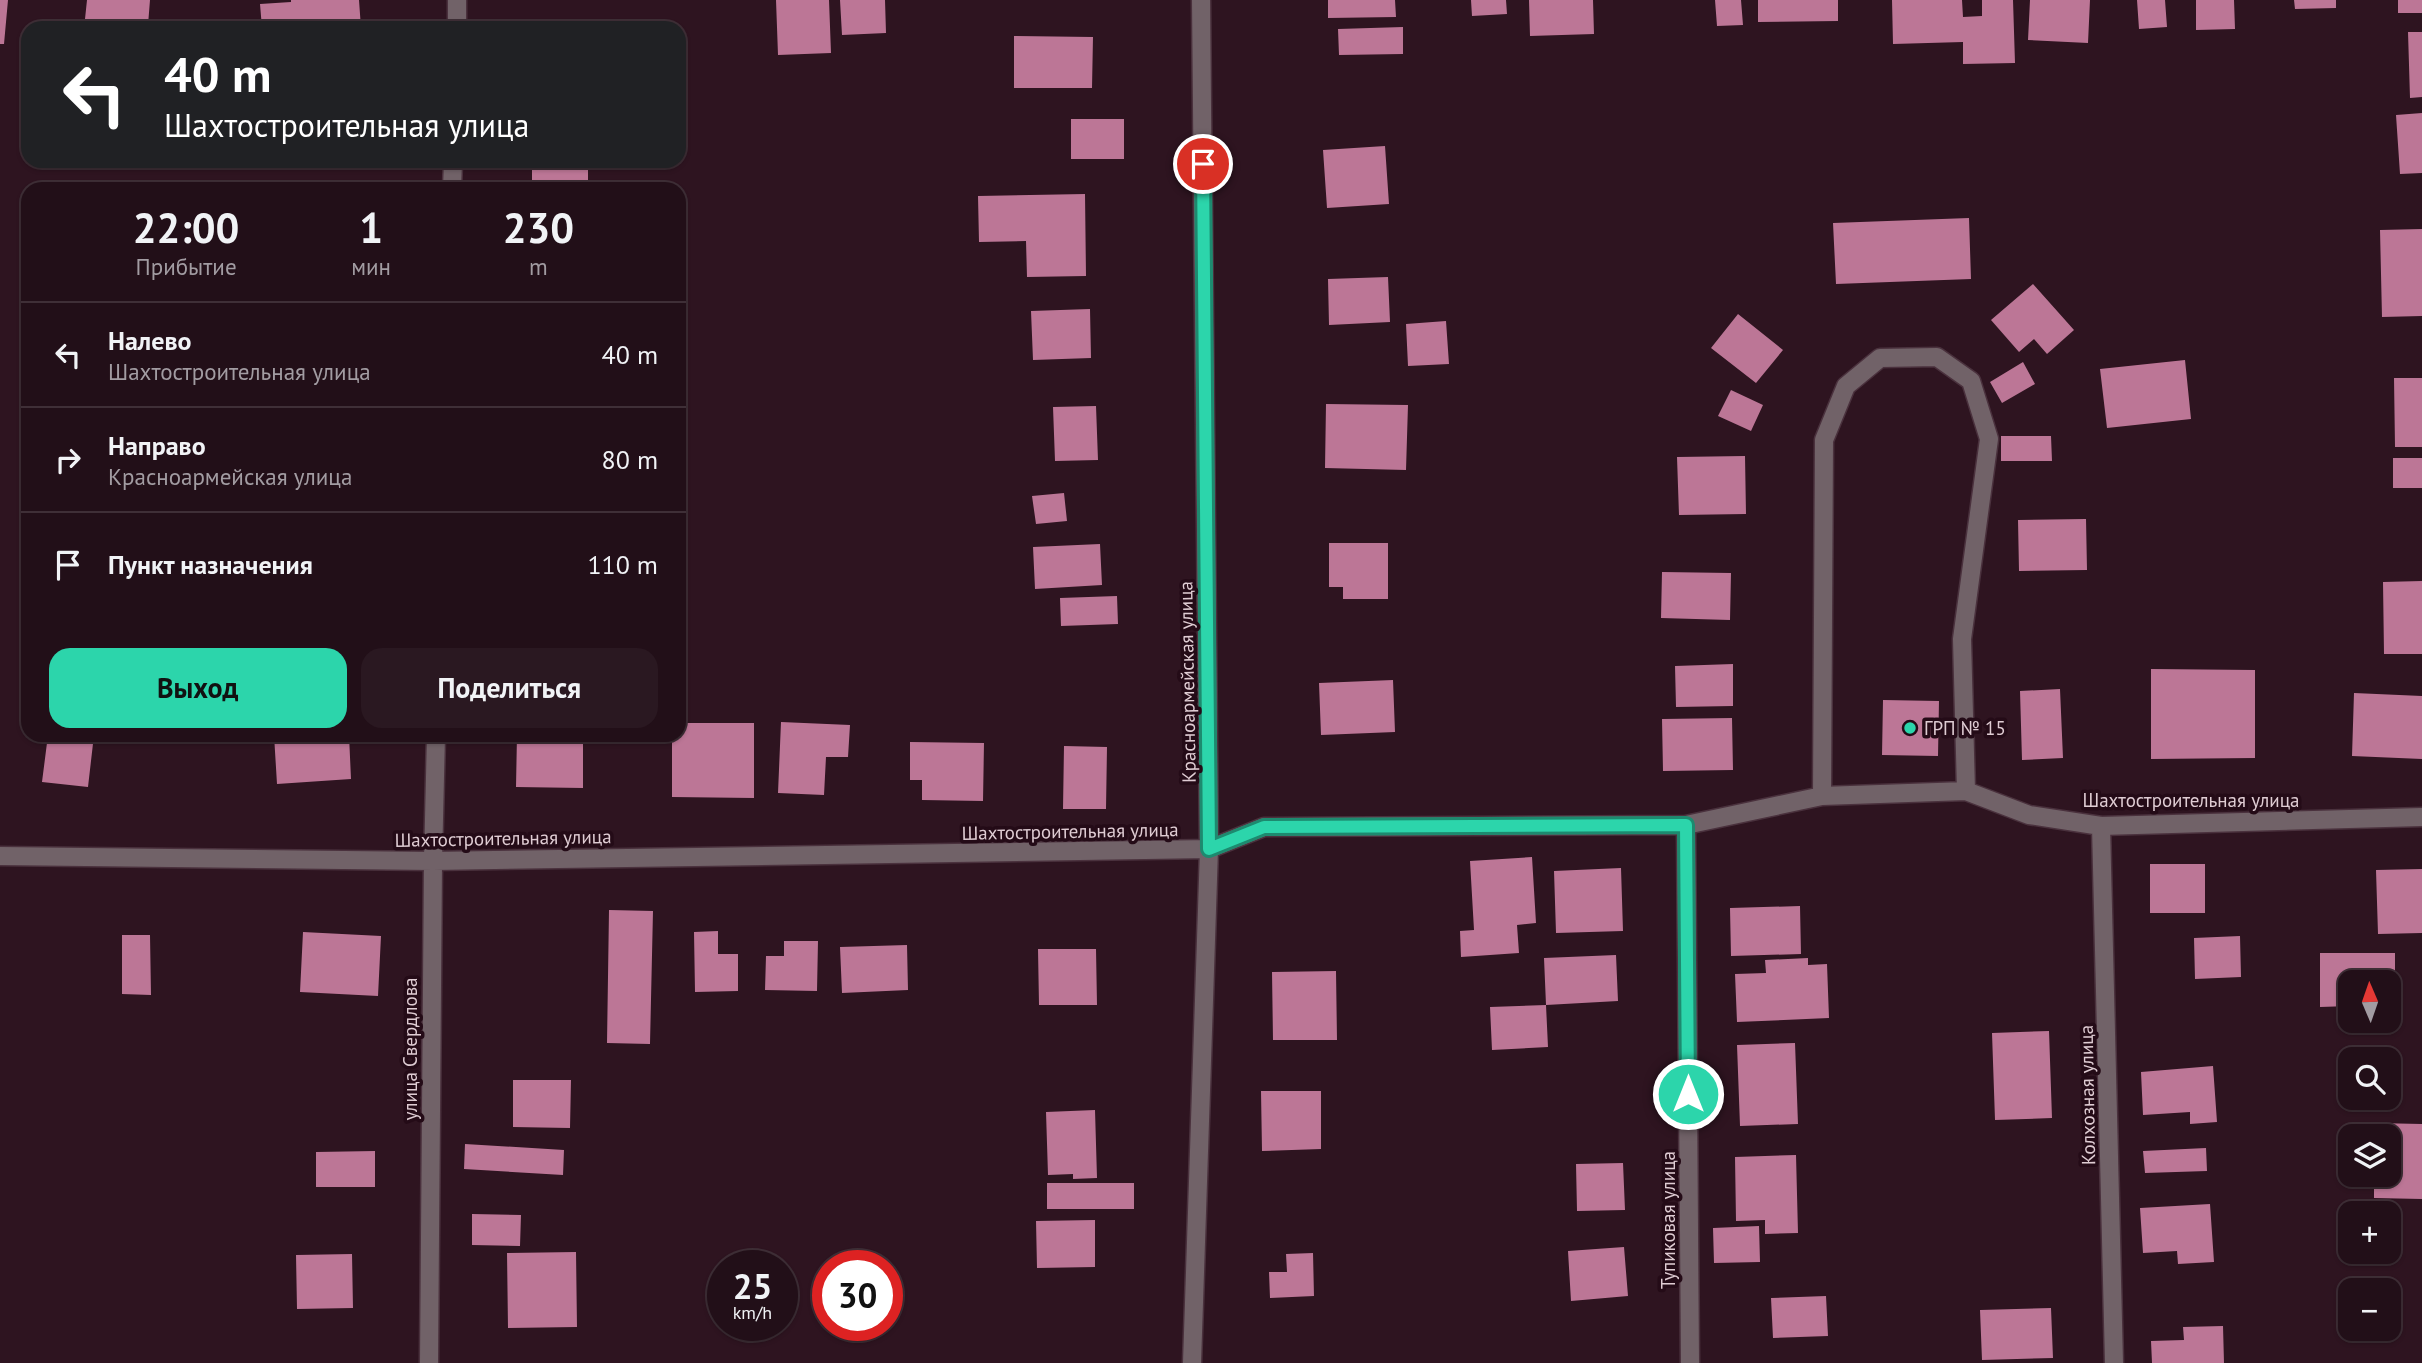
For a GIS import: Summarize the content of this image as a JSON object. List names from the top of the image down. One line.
{"streets":{"street":["Красноармейская улица","Шахтостроительная улица","улица Свердлова","Колхозная улица","Тупиковая улица"]},"crossings":[["Красноармейская улица","Шахтостроительная улица"],["Шахтостроительная улица","улица Свердлова"],["Шахтостроительная улица","Колхозная улица"],["Шахтостроительная улица","Тупиковая улица"]],"places":["ГРП № 15"],"north":"top","page":{"turn":["40 m","Шахтостроительная улица"],"eta":["22:00","Прибытие","1","мин","230","m"],"list":[{"name":"Налево","note":"Шахтостроительная улица","value":"40 m"},{"name":"Направо","note":"Красноармейская улица","value":"80 m"},{"name":"Пункт назначения","value":"110 m"}],"buttons":["Выход","Поделиться"],"map_buttons":["+","−"],"speed":"25 km/h","limit":"30"}}
